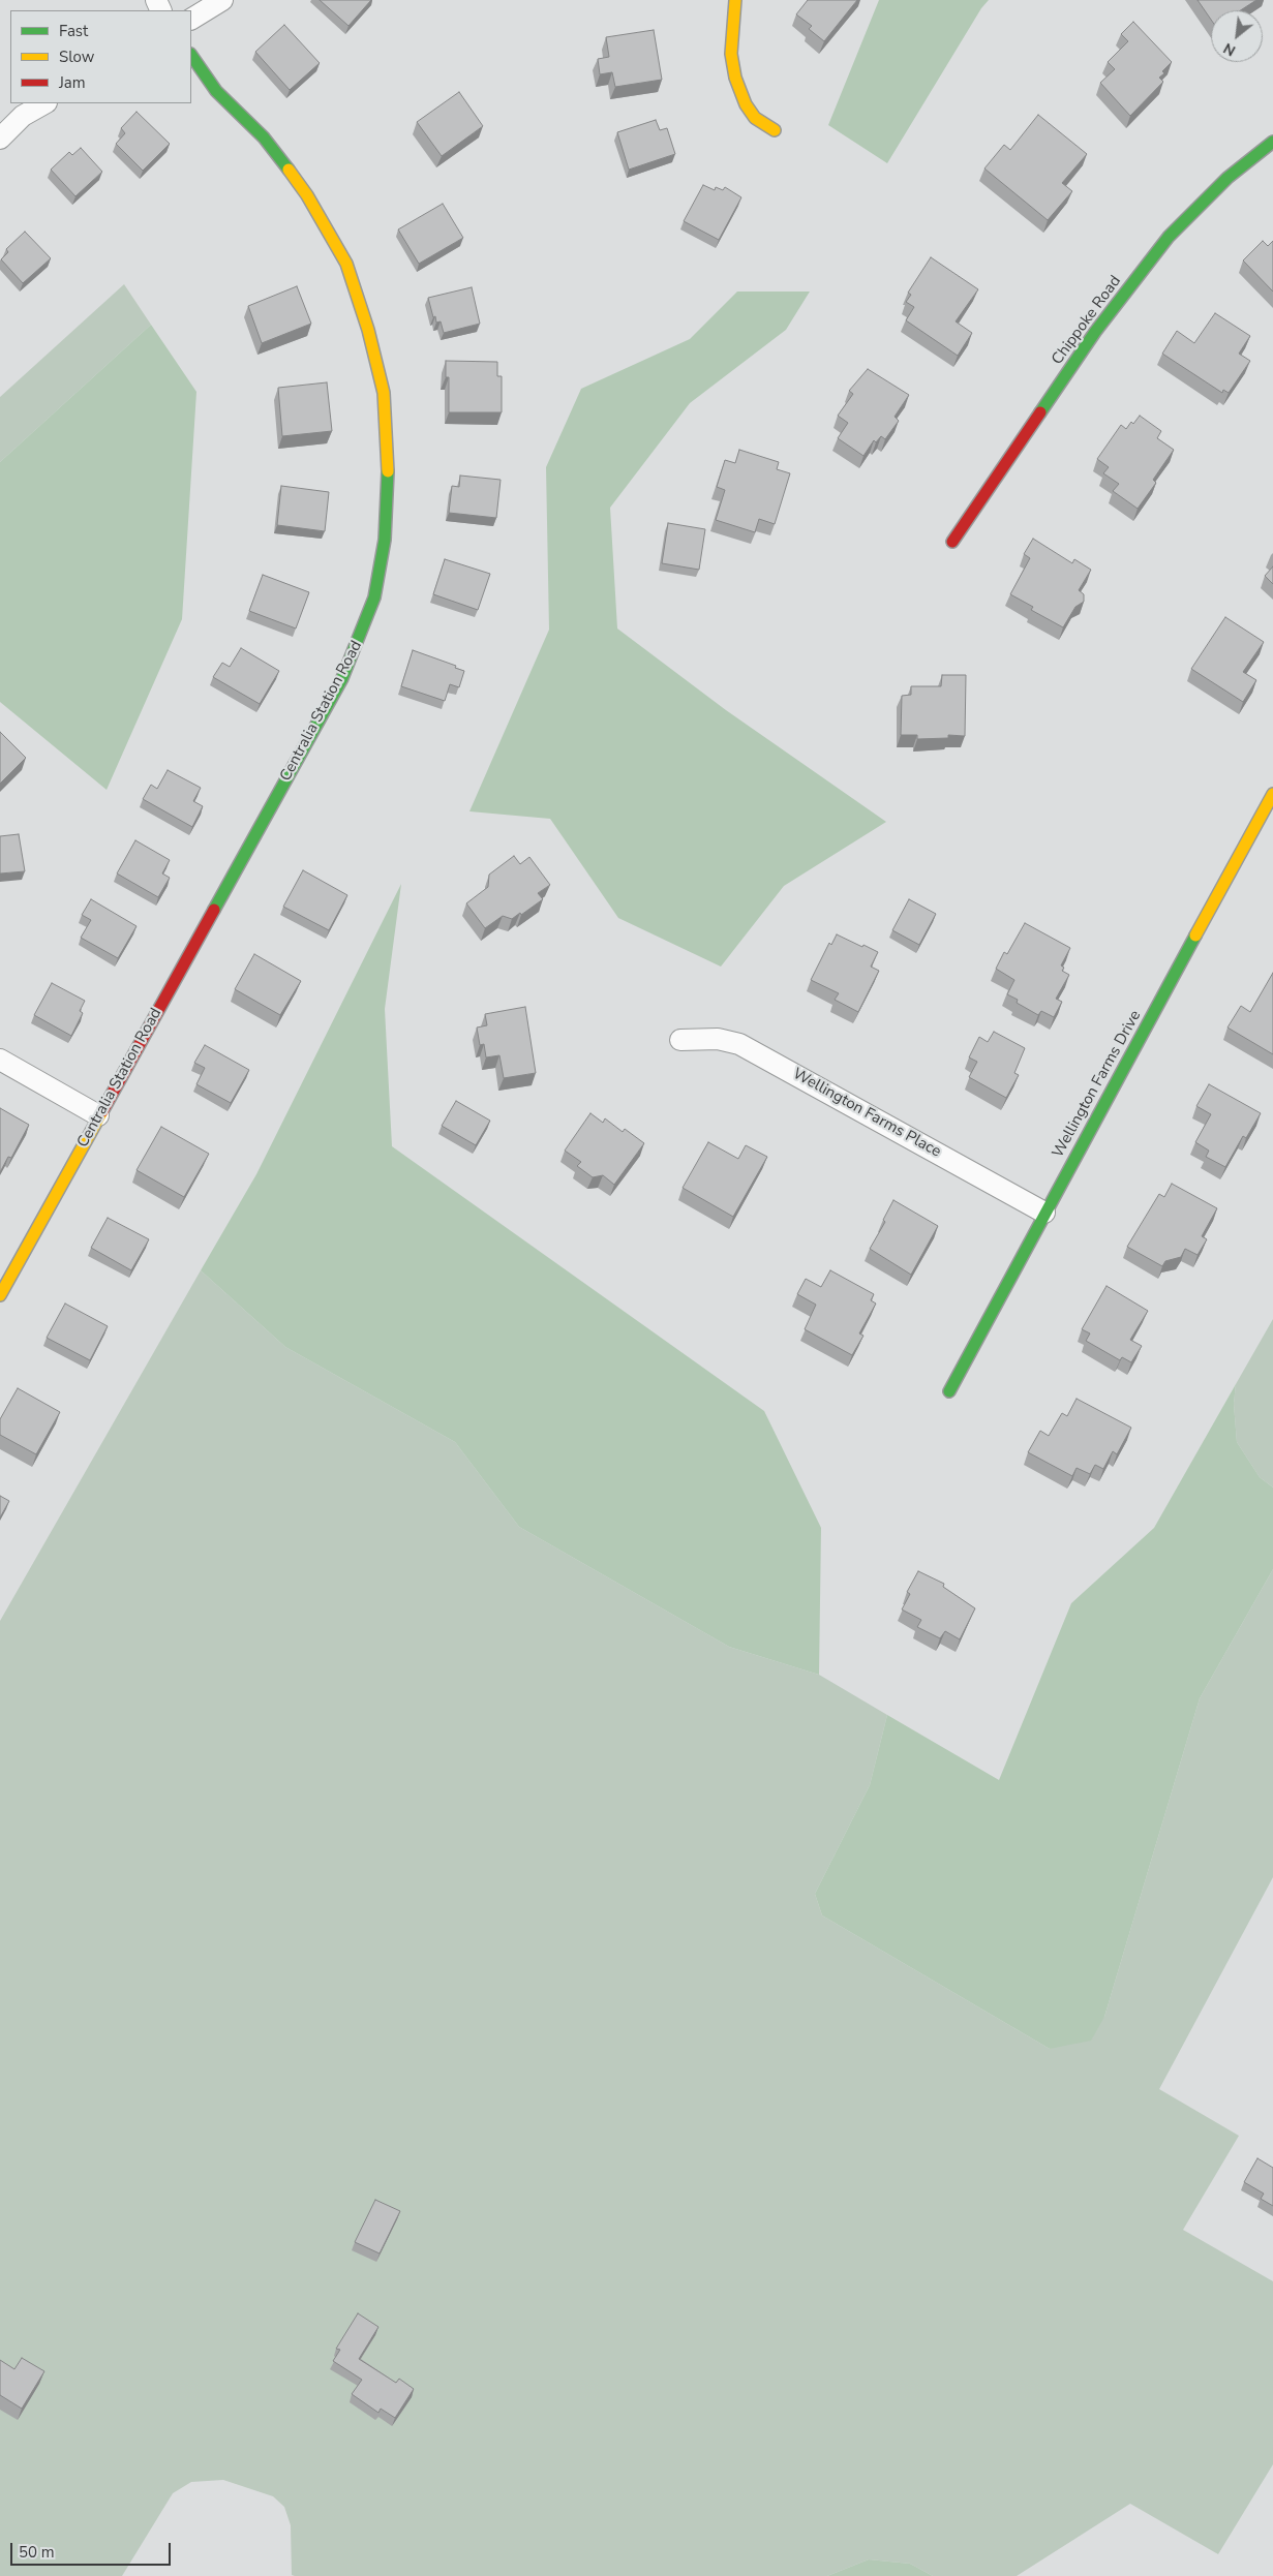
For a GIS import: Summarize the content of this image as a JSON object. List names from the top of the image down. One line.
{"streets":{"street":["Chippoke Road","Centralia Station Road","Wellington Farms Drive","Wellington Farms Place"]},"crossings":[["Wellington Farms Drive","Wellington Farms Place"]],"legend":["Fast","Slow","Jam"],"scale_bar":"50 m","north":"bottom left"}
